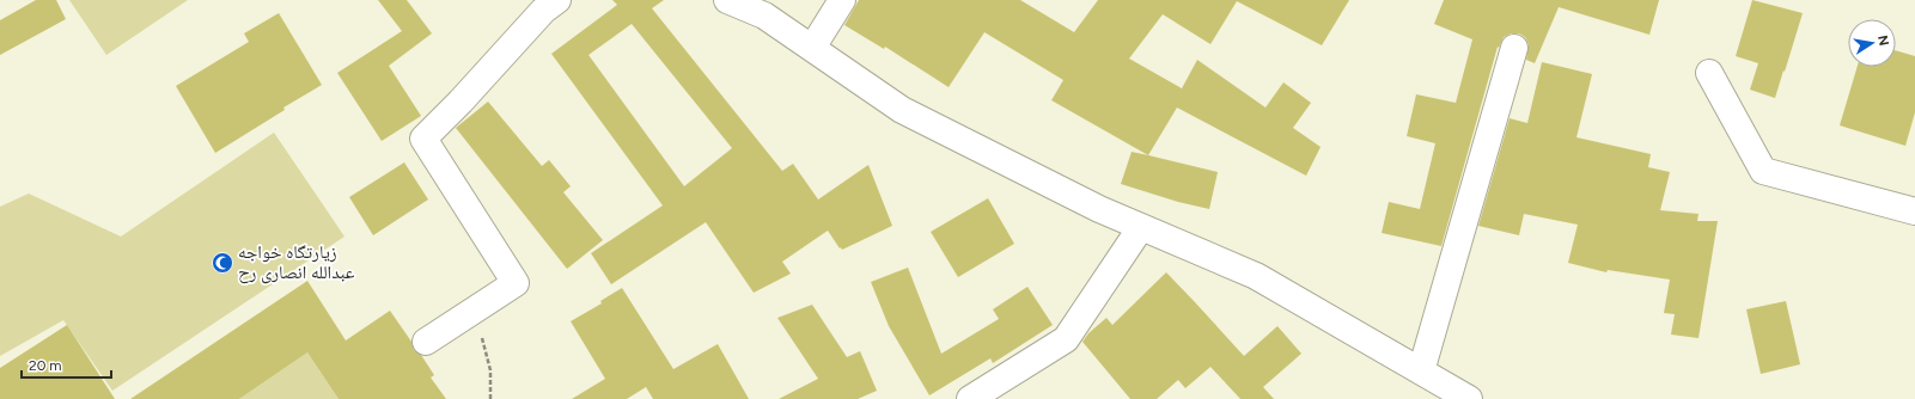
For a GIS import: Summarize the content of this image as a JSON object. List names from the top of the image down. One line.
{"places":{"mosque":["زیارتگاه خواجه عبدالله انصاری رح"]},"scale_bar":"20 m","north":"right"}
